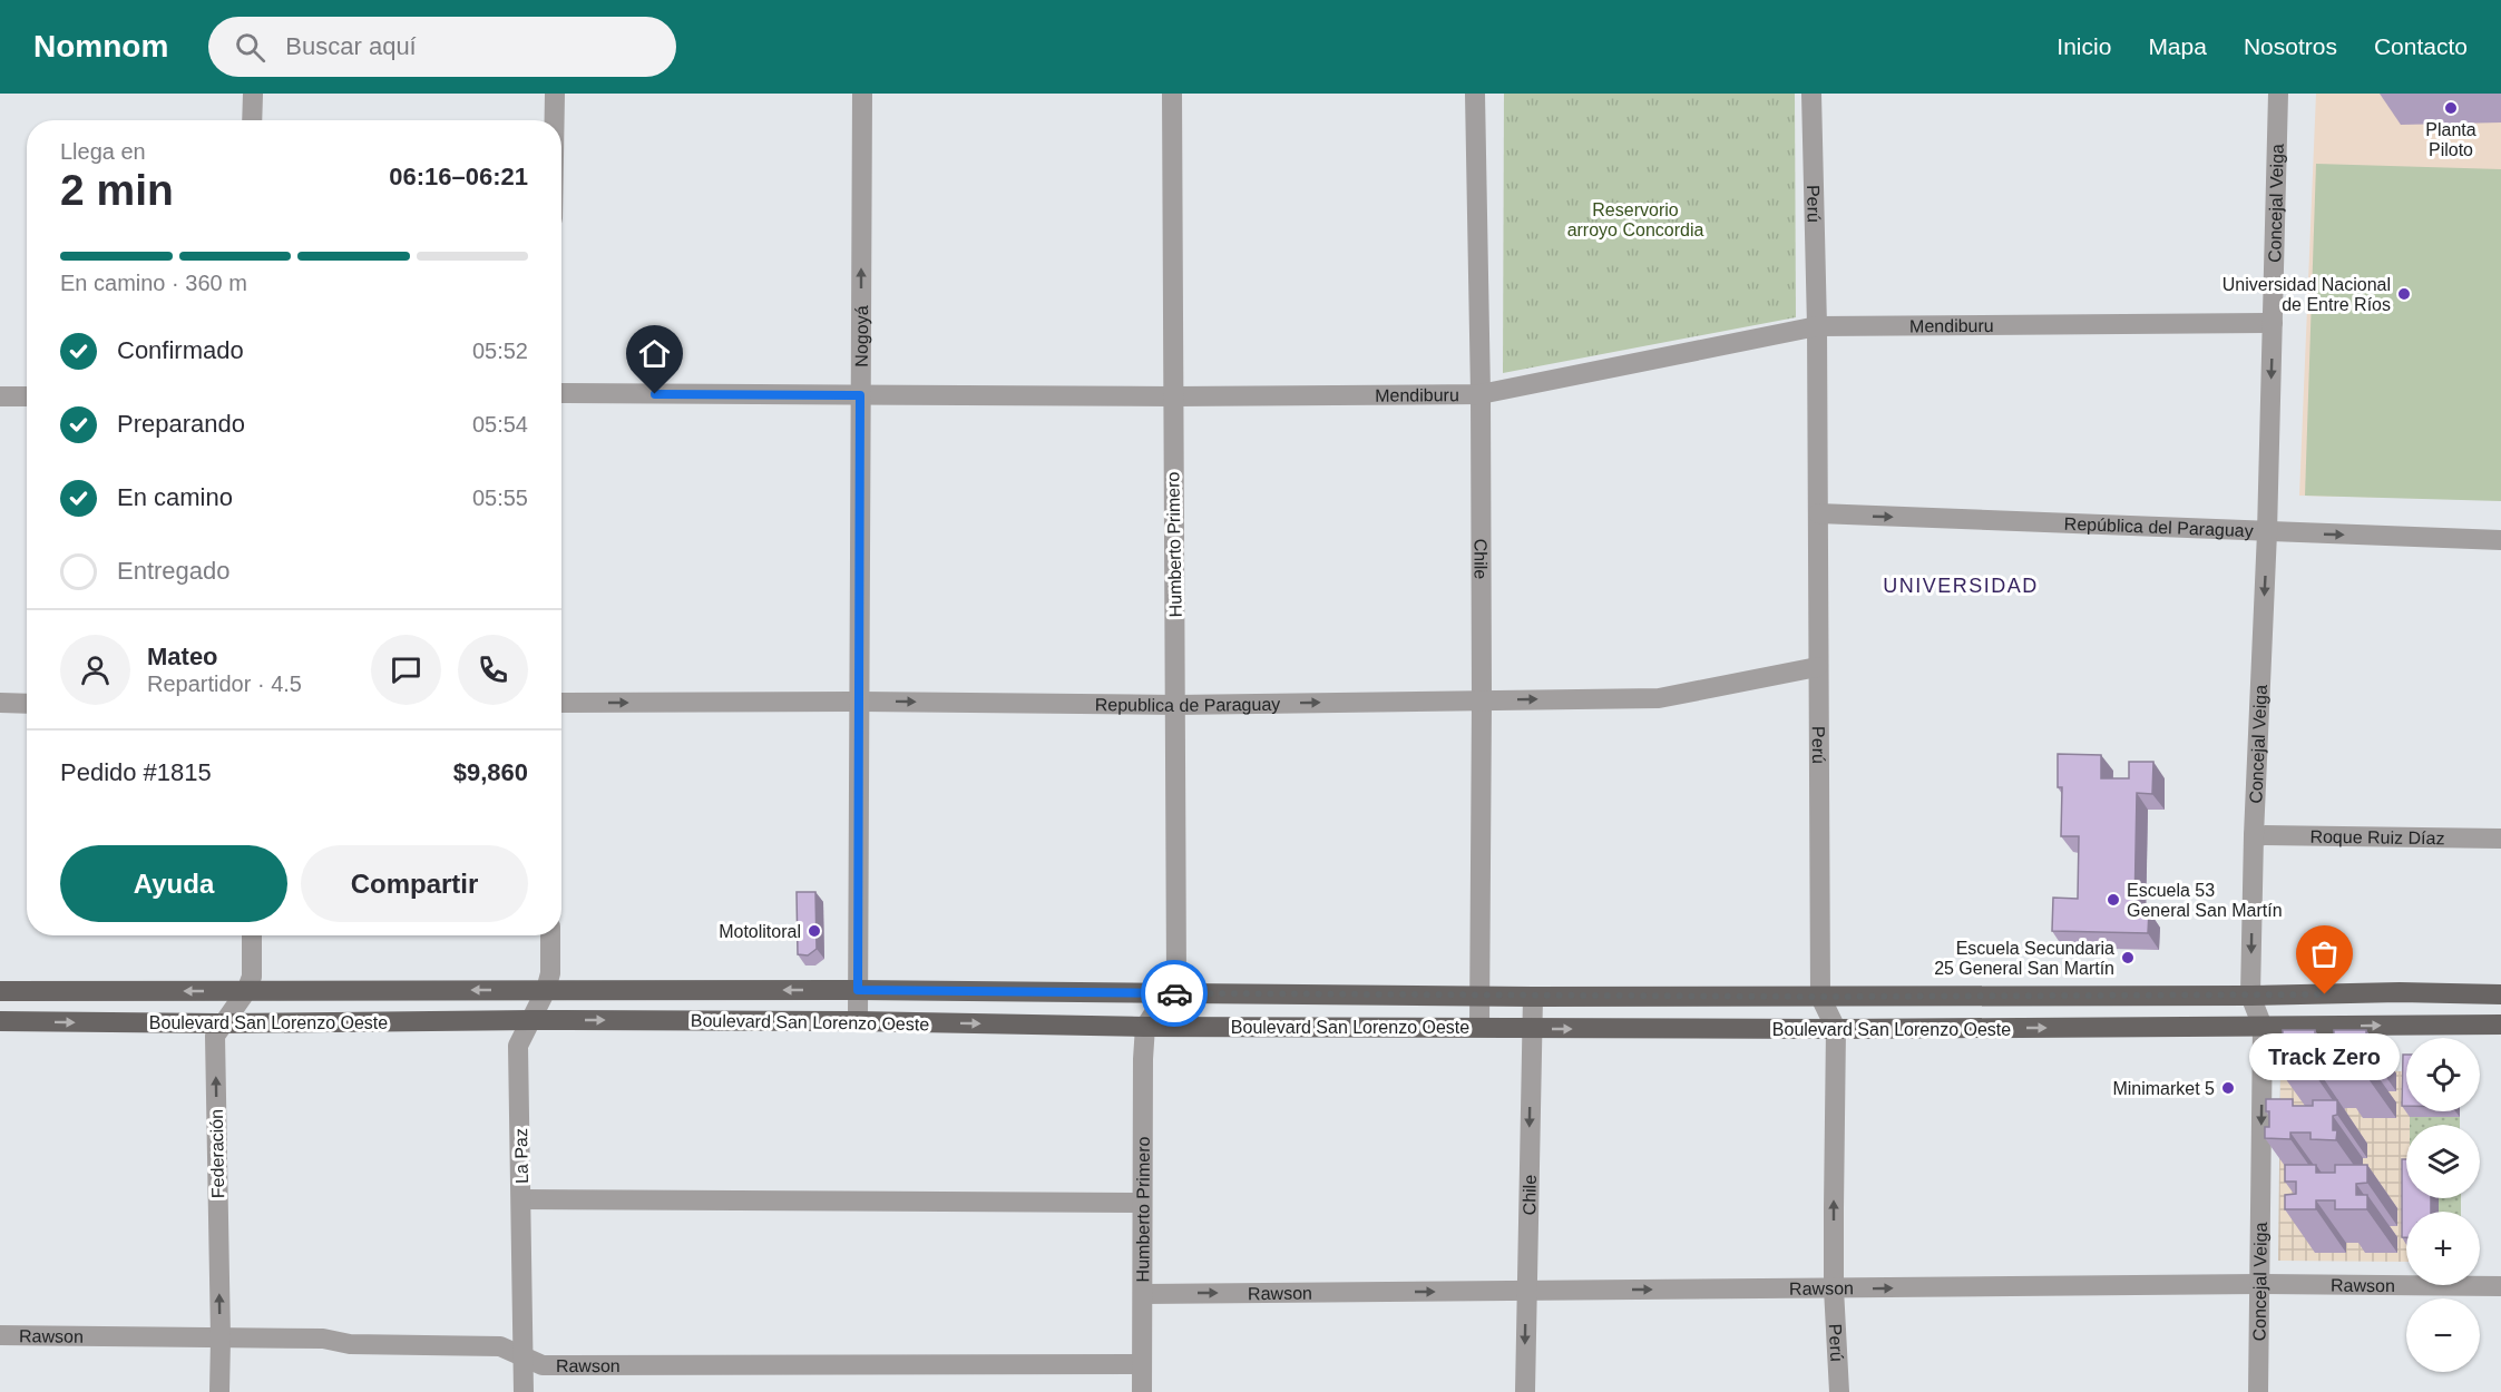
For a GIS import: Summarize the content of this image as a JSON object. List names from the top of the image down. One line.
{"streets":{"main road":["Boulevard San Lorenzo Oeste"],"street":["Concejal Veiga","Perú","Mendiburu","Nogoyá","República del Paraguay","Humberto Primero","Chile","Republica de Paraguay","Roque Ruiz Díaz","Federación","La Paz","Rawson"]},"crossings":[["Concejal Veiga","Mendiburu"],["Concejal Veiga","República del Paraguay"],["Concejal Veiga","Roque Ruiz Díaz"],["Concejal Veiga","Boulevard San Lorenzo Oeste"],["Concejal Veiga","Rawson"],["Perú","Mendiburu"],["Perú","República del Paraguay"],["Perú","Republica de Paraguay"],["Perú","Boulevard San Lorenzo Oeste"],["Perú","Rawson"],["Mendiburu","Nogoyá"],["Mendiburu","Humberto Primero"],["Mendiburu","Chile"],["Nogoyá","Republica de Paraguay"],["Nogoyá","Boulevard San Lorenzo Oeste"],["Humberto Primero","Republica de Paraguay"],["Humberto Primero","Boulevard San Lorenzo Oeste"],["Humberto Primero","Rawson"],["Chile","Republica de Paraguay"],["Chile","Boulevard San Lorenzo Oeste"],["Chile","Rawson"],["Boulevard San Lorenzo Oeste","Federación"],["Boulevard San Lorenzo Oeste","La Paz"],["Federación","Rawson"],["La Paz","Rawson"]],"one_way":["Concejal Veiga","República del Paraguay","Republica de Paraguay","Federación","Rawson"],"districts":["UNIVERSIDAD"],"parks":["Reservorio arroyo Concordia"],"places":["Planta Piloto","Universidad Nacional de Entre Ríos","Escuela 53 General San Martín","Motolitoral","Escuela Secundaria 25 General San Martín","Track Zero","Minimarket 5"],"page":{"header":"Nomnom","search":"Buscar aquí","nav":["Inicio","Mapa","Nosotros","Contacto"],"heading":["2 min","Llega en","06:16–06:21"],"panel":["Mateo","Repartidor · 4.5","Pedido #1815","$9,860"],"bar":"En camino · 360 m","list":[["Confirmado","05:52"],["Preparando","05:54"],["En camino","05:55"],"Entregado"],"buttons":["Ayuda","Compartir"],"bubble":"Track Zero","map_buttons":["+","−"]}}
